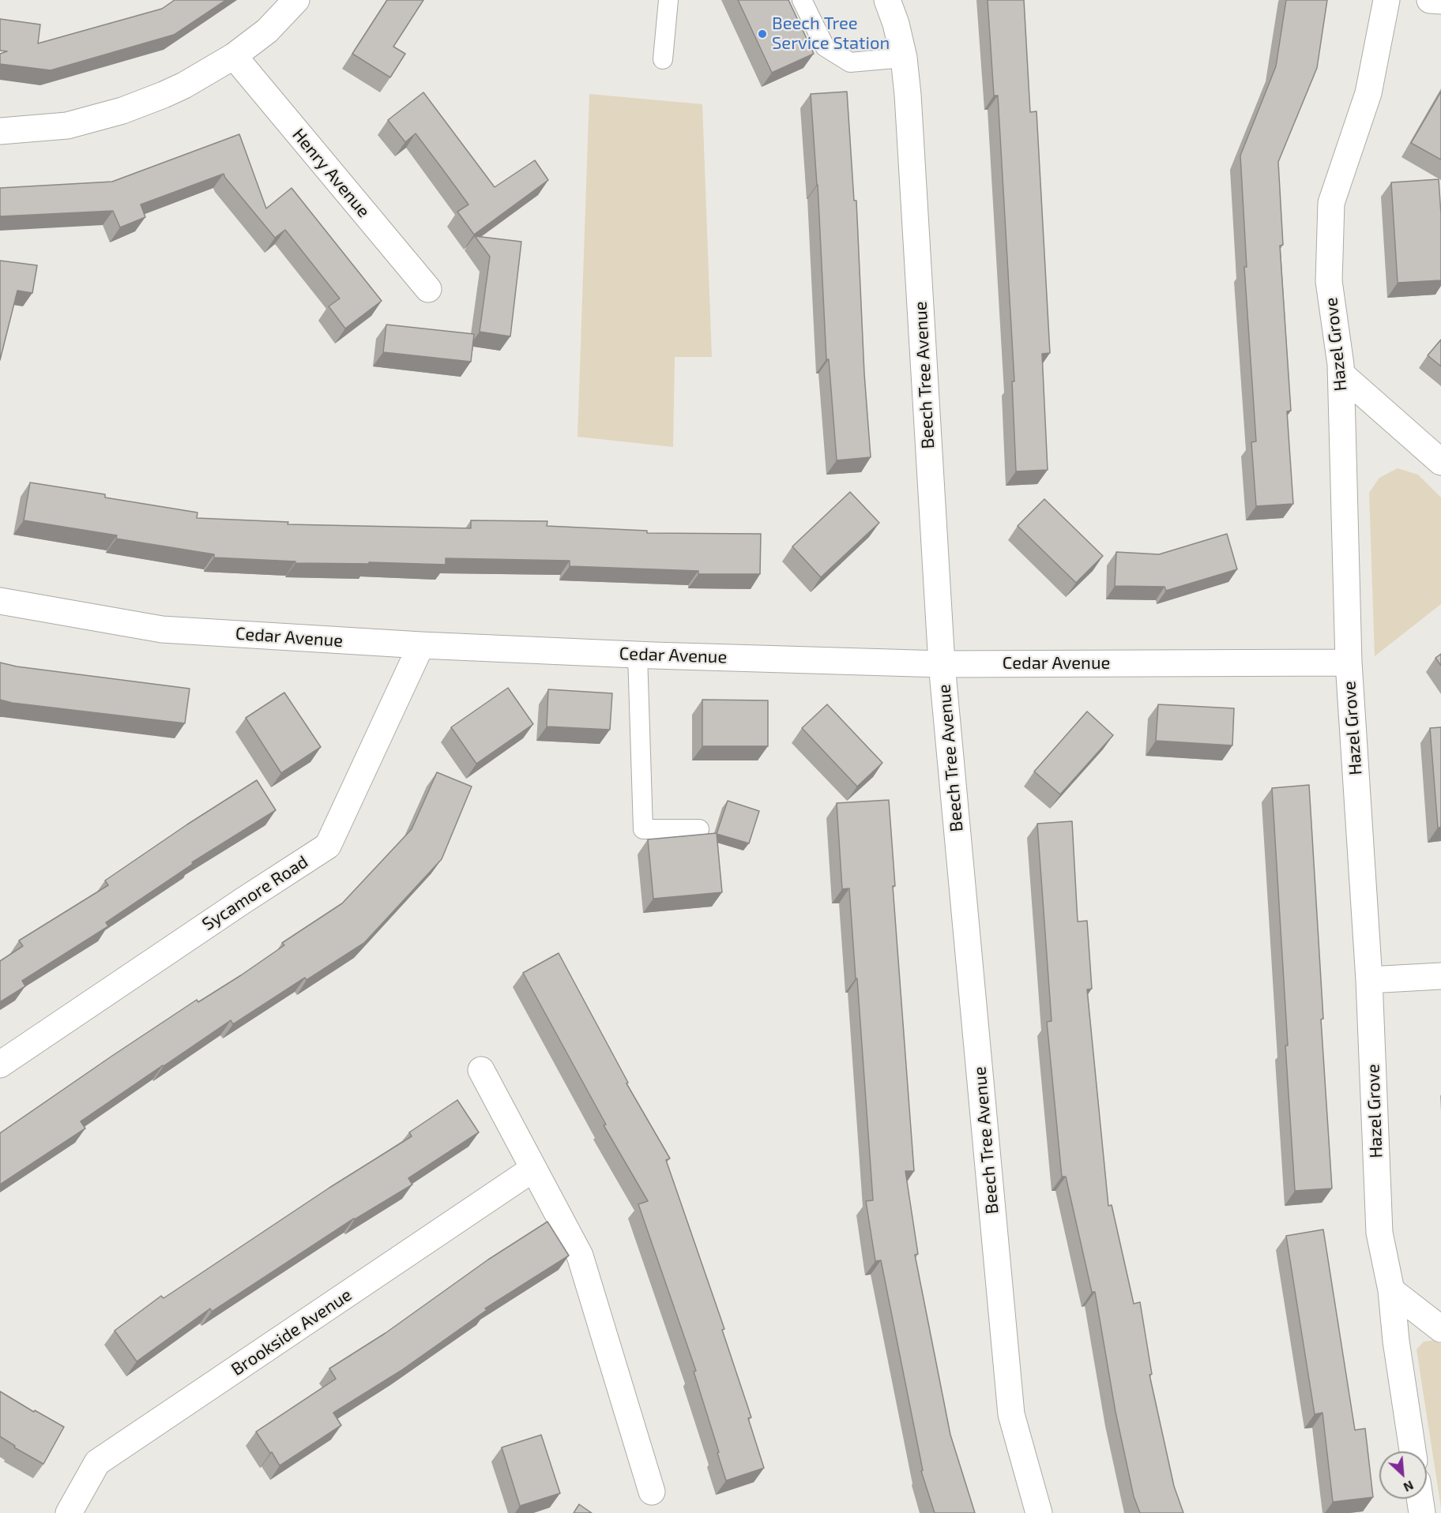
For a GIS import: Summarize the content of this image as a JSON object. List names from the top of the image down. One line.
{"streets":{"street":["Henry Avenue","Hazel Grove","Beech Tree Avenue","Cedar Avenue","Sycamore Road","Brookside Avenue"]},"crossings":[["Hazel Grove","Cedar Avenue"],["Beech Tree Avenue","Cedar Avenue"],["Cedar Avenue","Sycamore Road"]],"places":["Beech Tree Service Station"],"north":"bottom right"}
